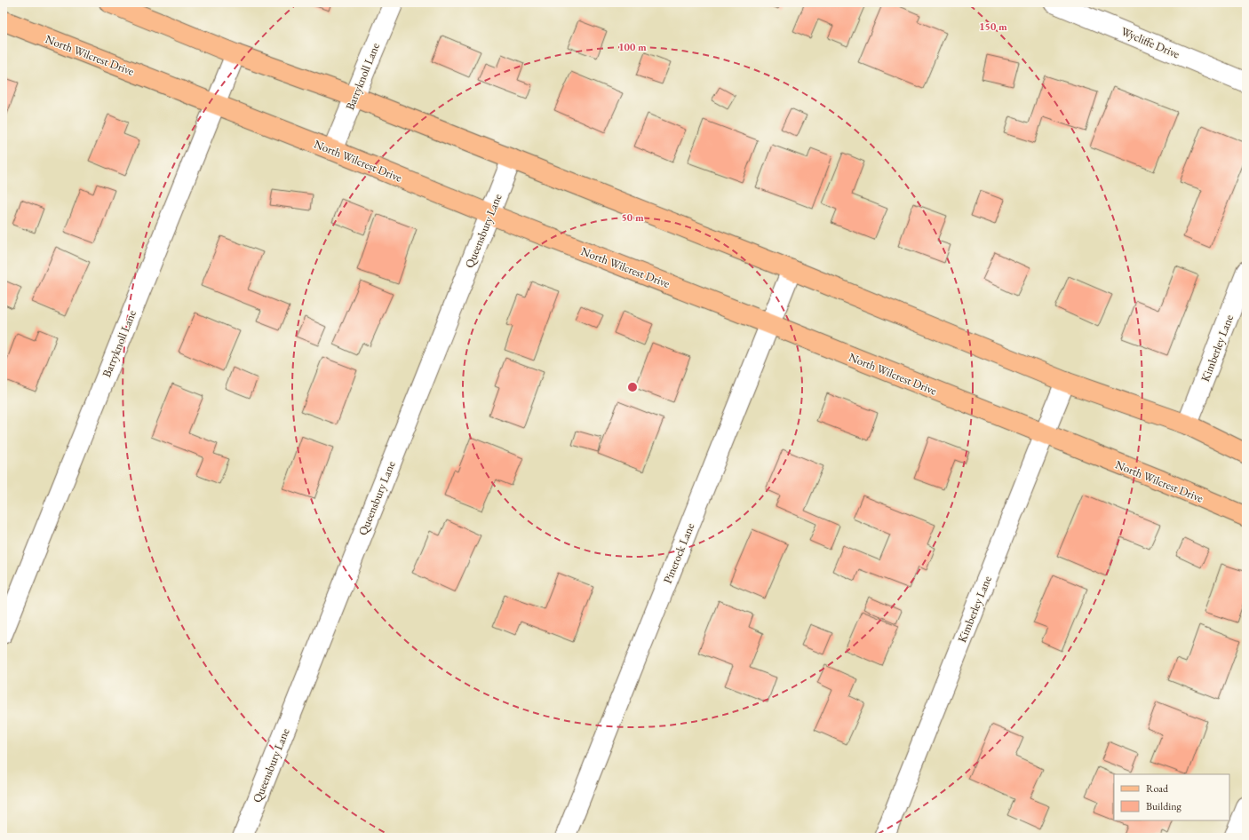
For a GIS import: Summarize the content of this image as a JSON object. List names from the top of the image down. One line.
{"streets":{"main road":["North Wilcrest Drive"],"street":["Wycliffe Drive","Barryknoll Lane","Queensbury Lane","Kimberley Lane","Pinerock Lane"]},"crossings":[["North Wilcrest Drive","Barryknoll Lane"],["North Wilcrest Drive","Queensbury Lane"],["North Wilcrest Drive","Kimberley Lane"],["North Wilcrest Drive","Pinerock Lane"]],"legend":["Road","Building"],"rings":["150 m","100 m","50 m"]}
